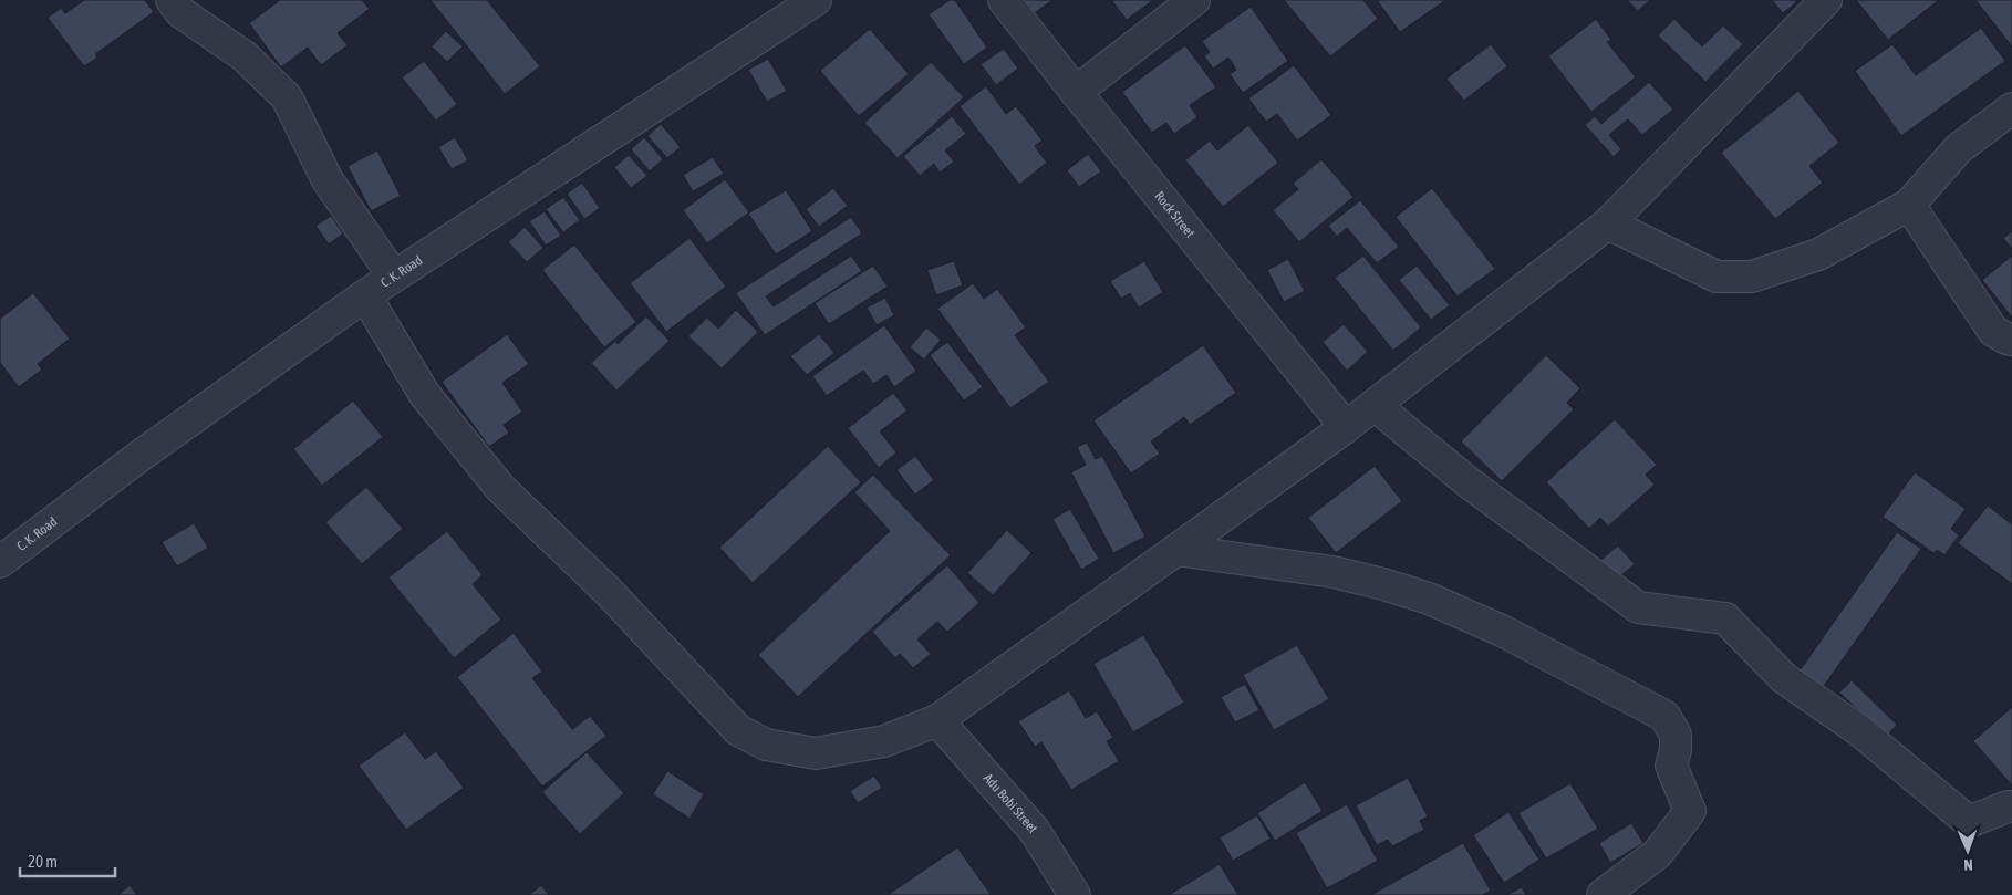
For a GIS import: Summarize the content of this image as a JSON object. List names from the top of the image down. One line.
{"streets":{"street":["Rock Street","C. K. Road","Adu Bobi Street"]},"scale_bar":"20 m","north":"bottom"}
